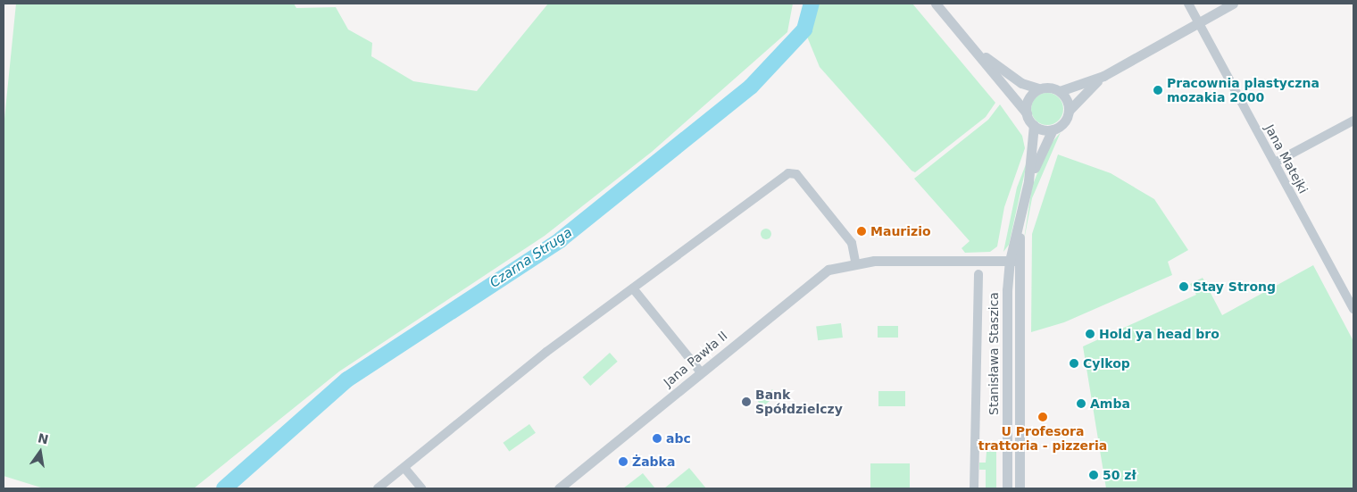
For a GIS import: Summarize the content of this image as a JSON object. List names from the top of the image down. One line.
{"streets":{"street":["Jana Matejki","Stanisława Staszica","Jana Pawła II"]},"crossings":[["Stanisława Staszica","Jana Pawła II"]],"water":["Czarna Struga"],"places":["Pracownia plastyczna mozakia 2000","Maurizio","Stay Strong","Hold ya head bro","Cylkop","Bank Spółdzielczy","Amba","U Profesora trattoria - pizzeria","abc","Żabka","50 zł"],"north":"top"}
